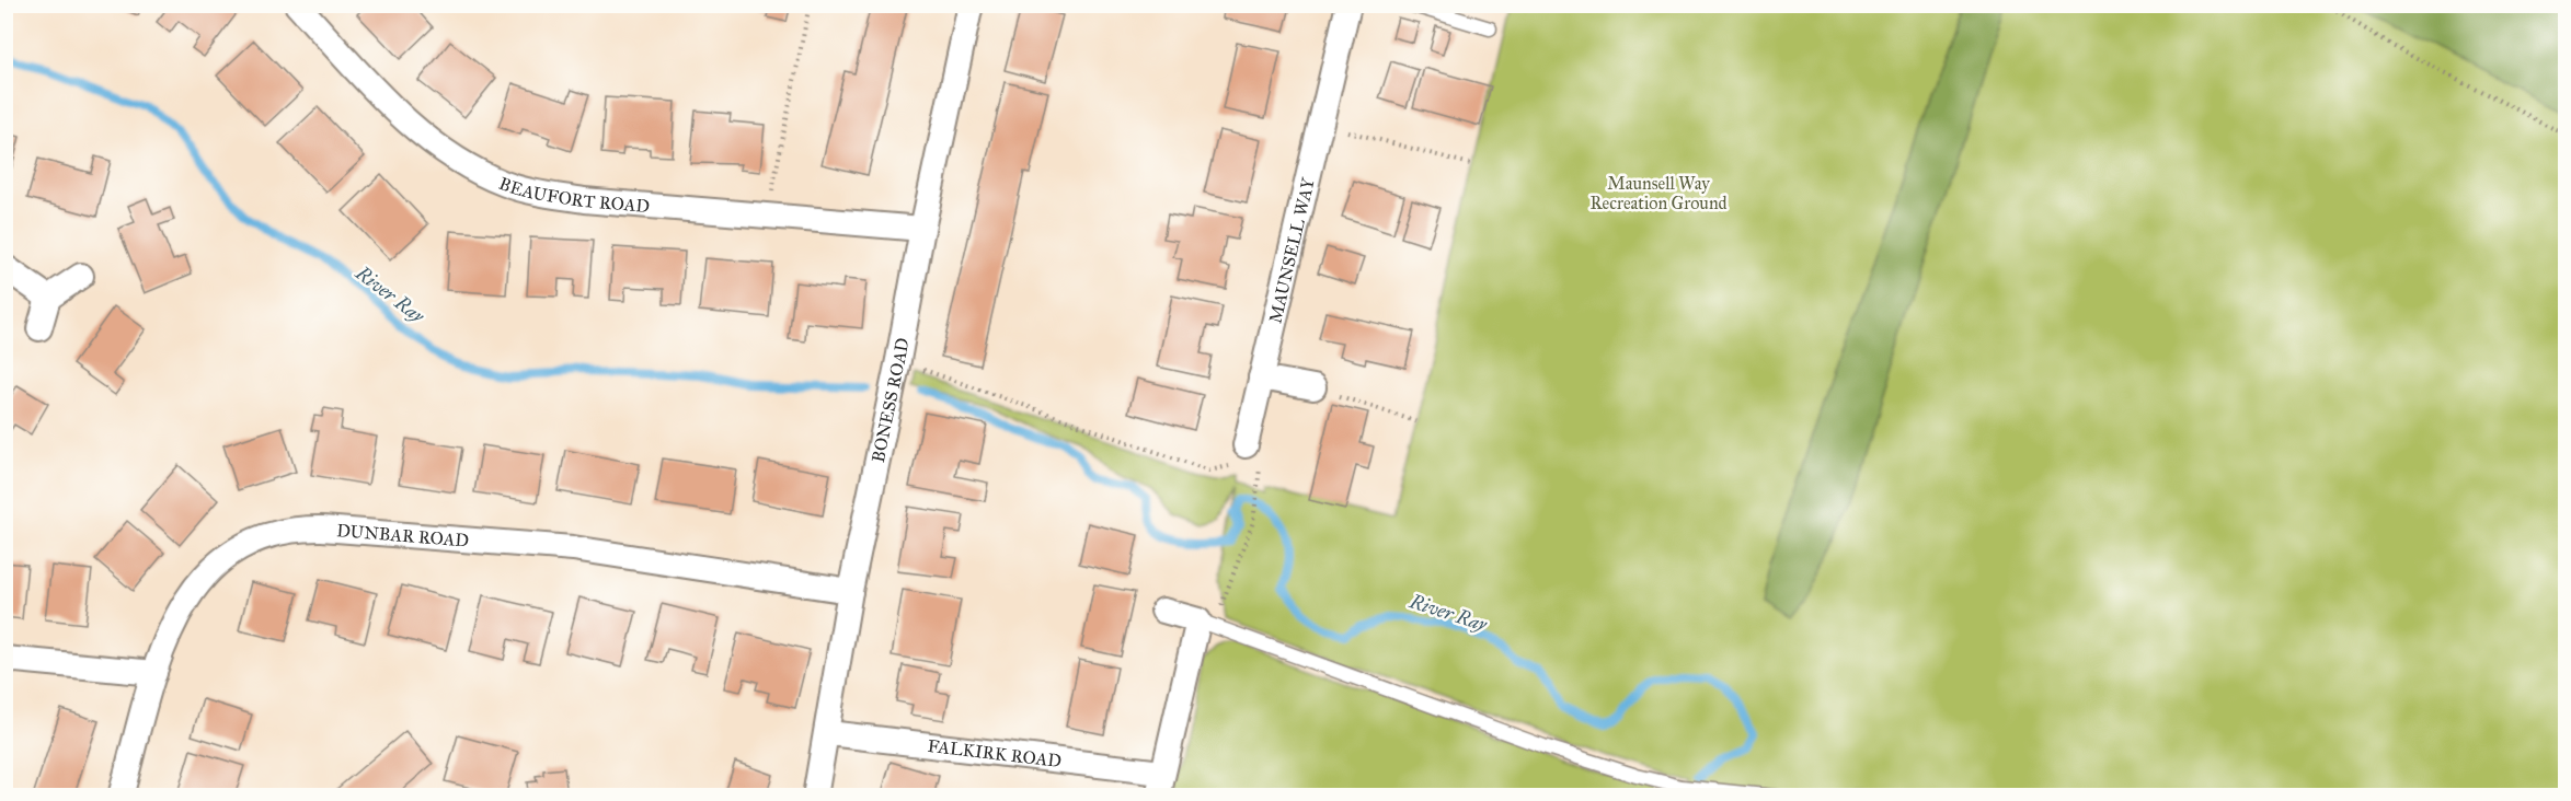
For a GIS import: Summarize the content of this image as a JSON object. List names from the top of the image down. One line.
{"streets":{"street":["BEAUFORT ROAD","MAUNSELL WAY","BONESS ROAD","DUNBAR ROAD","FALKIRK ROAD"]},"crossings":[["BEAUFORT ROAD","BONESS ROAD"],["BONESS ROAD","DUNBAR ROAD"],["BONESS ROAD","FALKIRK ROAD"]],"water":["River Ray"],"parks":["Maunsell Way Recreation Ground"]}
